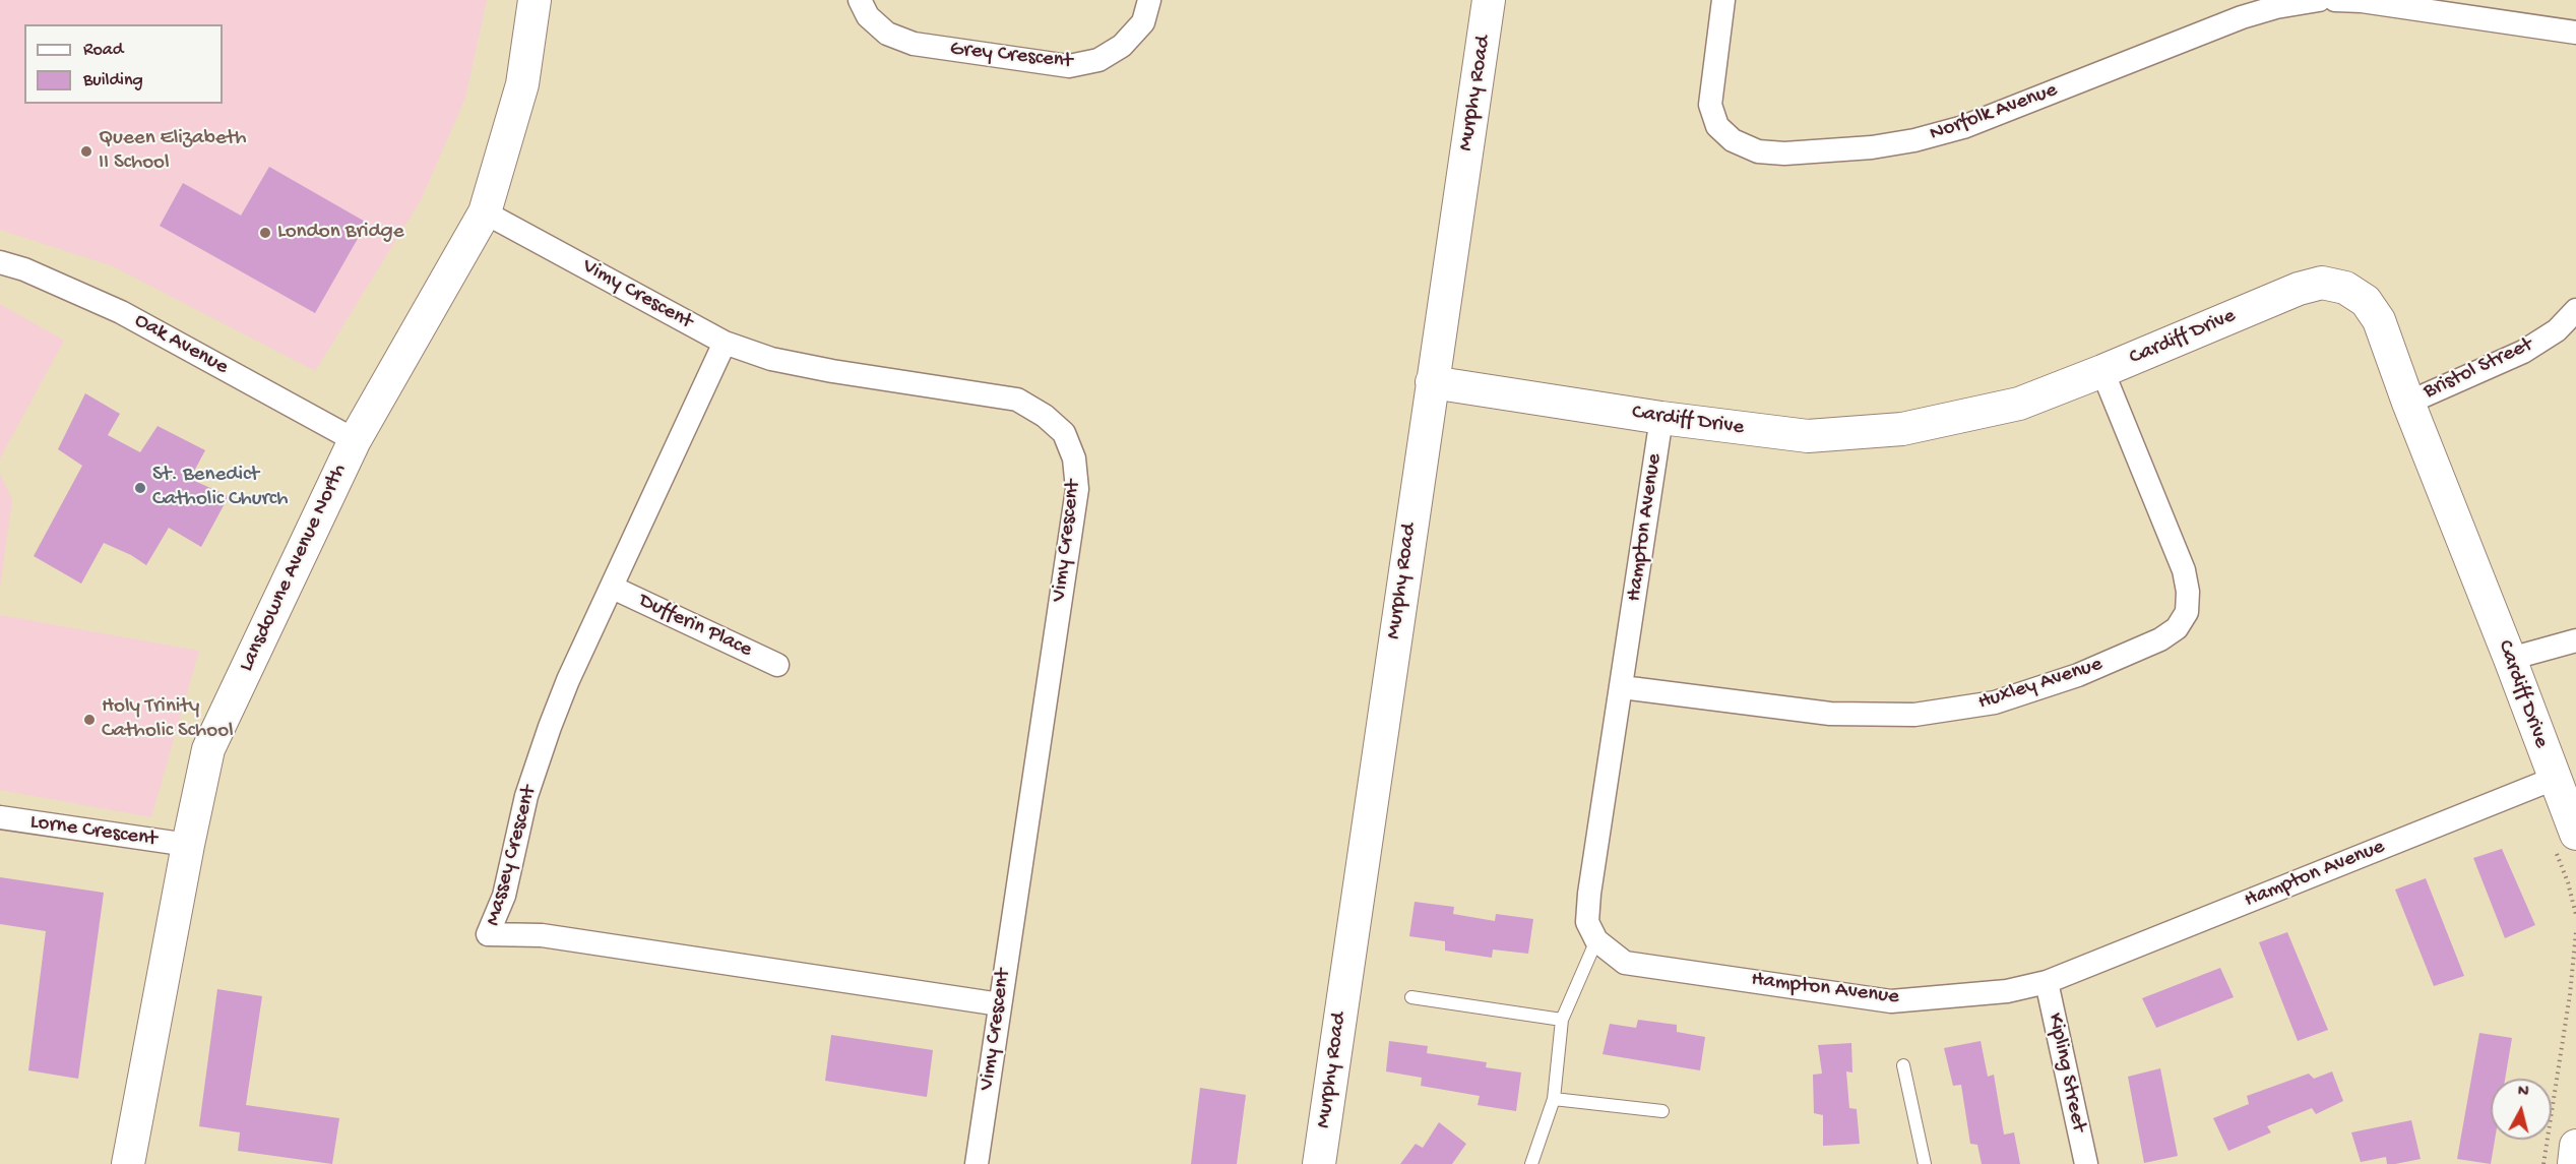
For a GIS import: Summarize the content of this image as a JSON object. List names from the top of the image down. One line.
{"streets":{"street":["Grey Crescent","Murphy Road","Norfolk Avenue","Vimy Crescent","Cardiff Drive","Oak Avenue","Bristol Street","Hampton Avenue","Lansdowne Avenue North","Dufferin Place","Huxley Avenue","Lorne Crescent","Massey Crescent","Kipling Street"]},"crossings":[["Murphy Road","Cardiff Drive"],["Vimy Crescent","Lansdowne Avenue North"],["Vimy Crescent","Massey Crescent"],["Cardiff Drive","Bristol Street"],["Cardiff Drive","Hampton Avenue"],["Cardiff Drive","Huxley Avenue"],["Oak Avenue","Lansdowne Avenue North"],["Hampton Avenue","Huxley Avenue"],["Hampton Avenue","Kipling Street"],["Lansdowne Avenue North","Lorne Crescent"],["Dufferin Place","Massey Crescent"]],"places":["Queen Elizabeth II School","London Bridge","St. Benedict Catholic Church","Holy Trinity Catholic School"],"legend":["Road","Building"],"north":"top"}
